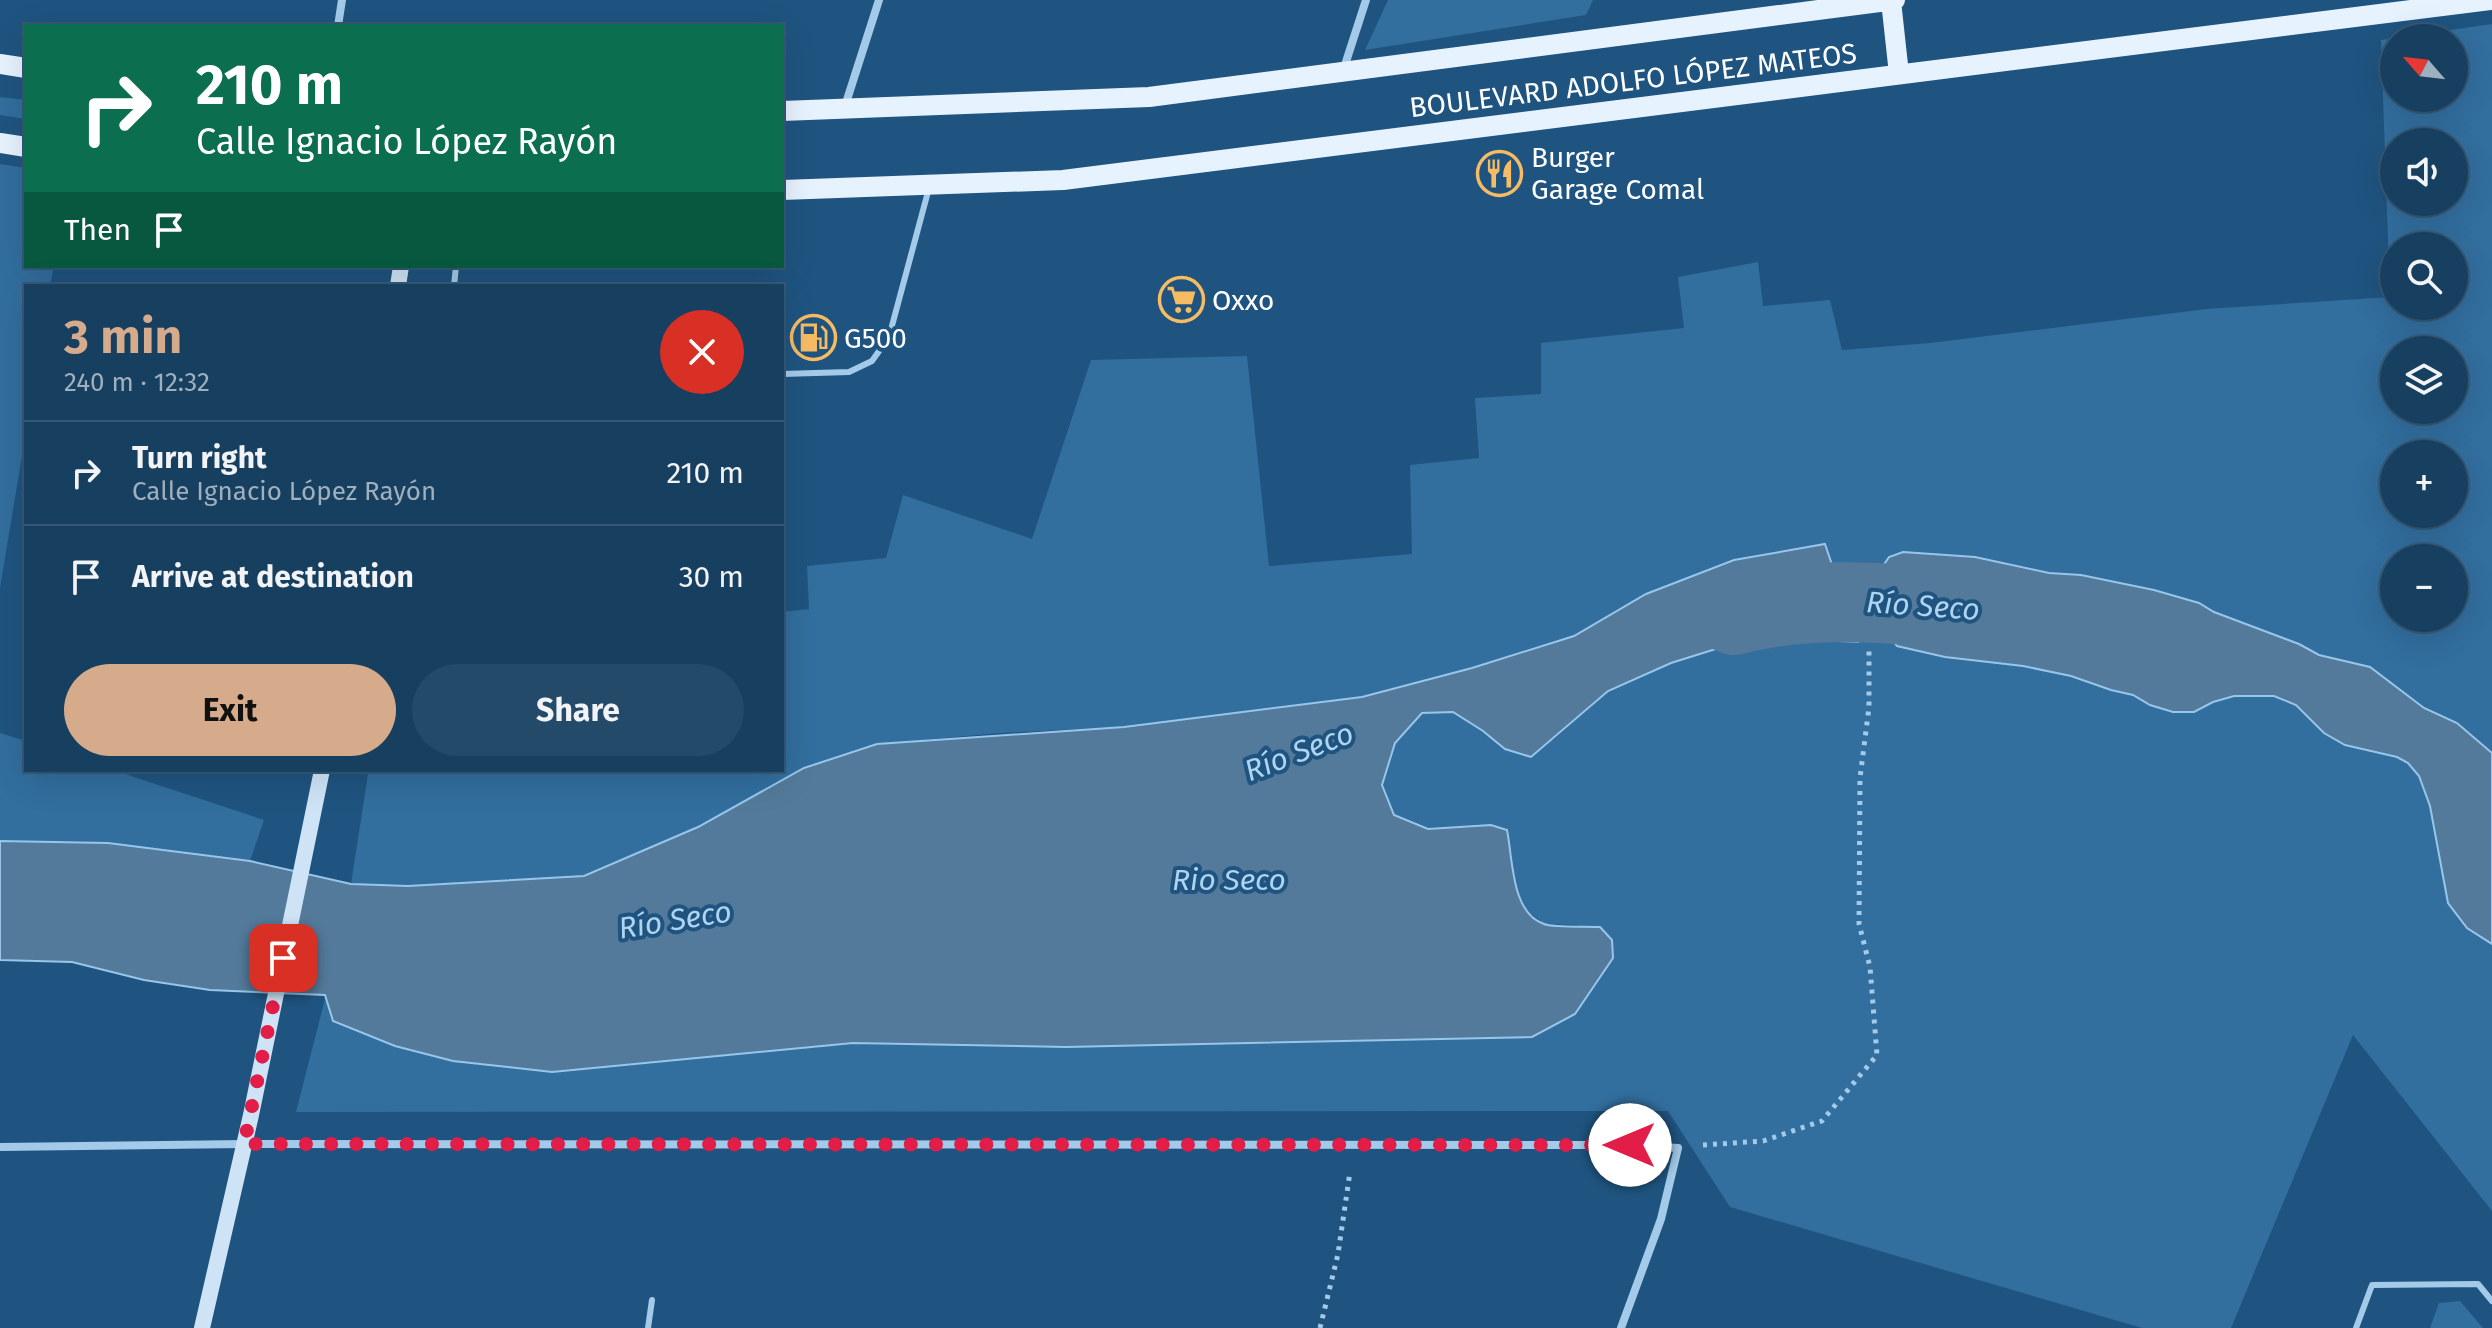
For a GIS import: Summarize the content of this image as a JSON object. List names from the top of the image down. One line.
{"streets":{"main road":["BOULEVARD ADOLFO LÓPEZ MATEOS"]},"water":["Río Seco","Rio Seco"],"places":{"restaurant":["Burger Garage Comal"],"supermarket":["Oxxo"],"fuel station":["G500"]},"north":"top left","page":{"map_buttons":["+","−"],"turn":["210 m","Calle Ignacio López Rayón"],"then":"Then","heading":["3 min","240 m · 12:32"],"list":[{"name":"Turn right","note":"Calle Ignacio López Rayón","value":"210 m"},{"name":"Arrive at destination","value":"30 m"}],"buttons":["Exit","Share"]}}
